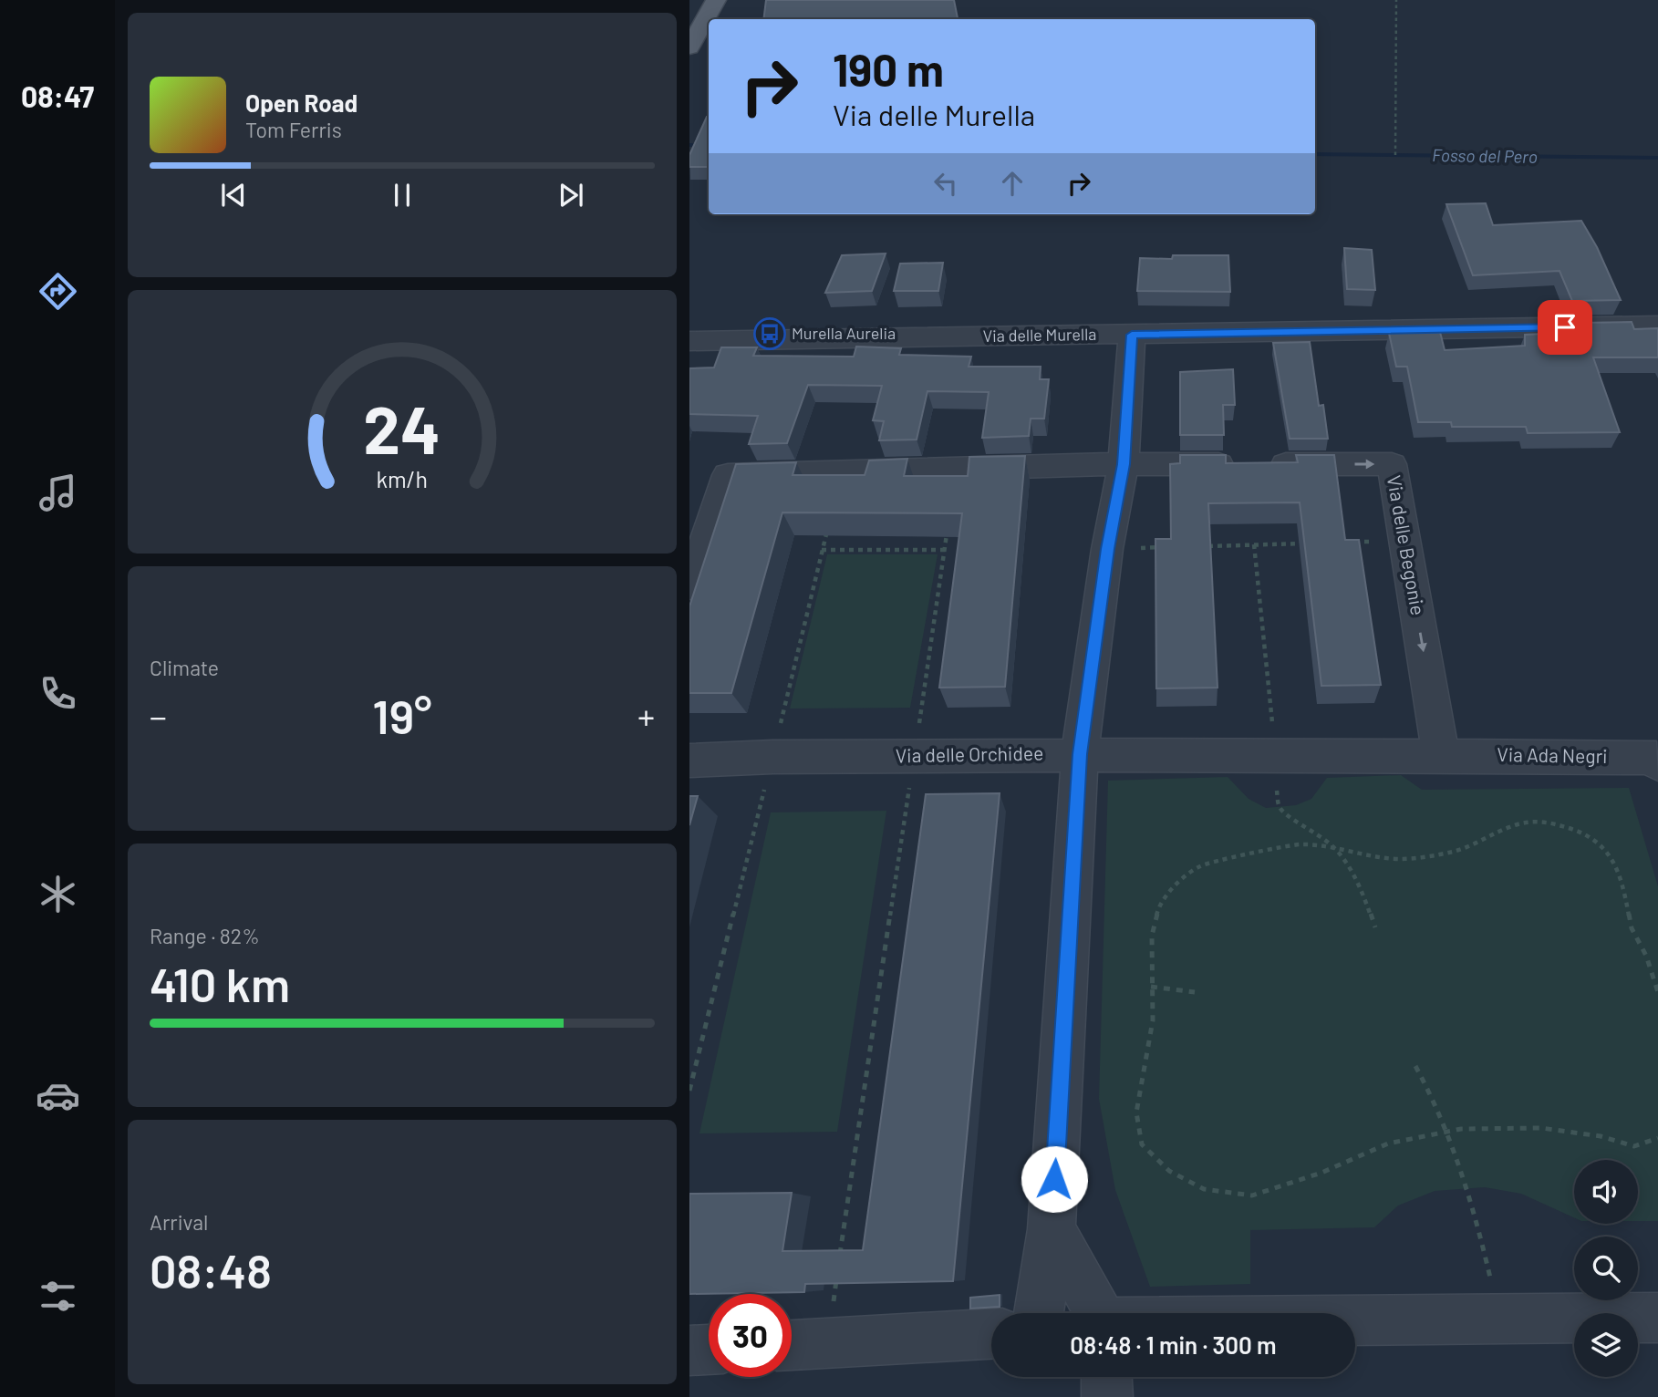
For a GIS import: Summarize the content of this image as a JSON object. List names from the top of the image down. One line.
{"streets":{"street":["Via delle Murella","Via delle Begonie","Via delle Orchidee","Via Ada Negri"]},"crossings":[["Via delle Begonie","Via delle Orchidee"],["Via delle Begonie","Via Ada Negri"],["Via delle Orchidee","Via Ada Negri"]],"water":["Fosso del Pero"],"places":{"bus stop":["Murella Aurelia"]},"page":{"tabs":"08:47","turn":["190 m","Via delle Murella"],"song":["Open Road","Tom Ferris"],"tile":["Climate",["Range · 82%","410 km"],["Arrival","08:48"]],"heat":["−","19°","+"],"limit":"30","trip":"08:48 · 1 min · 300 m","gauge":["24","km/h"]}}
